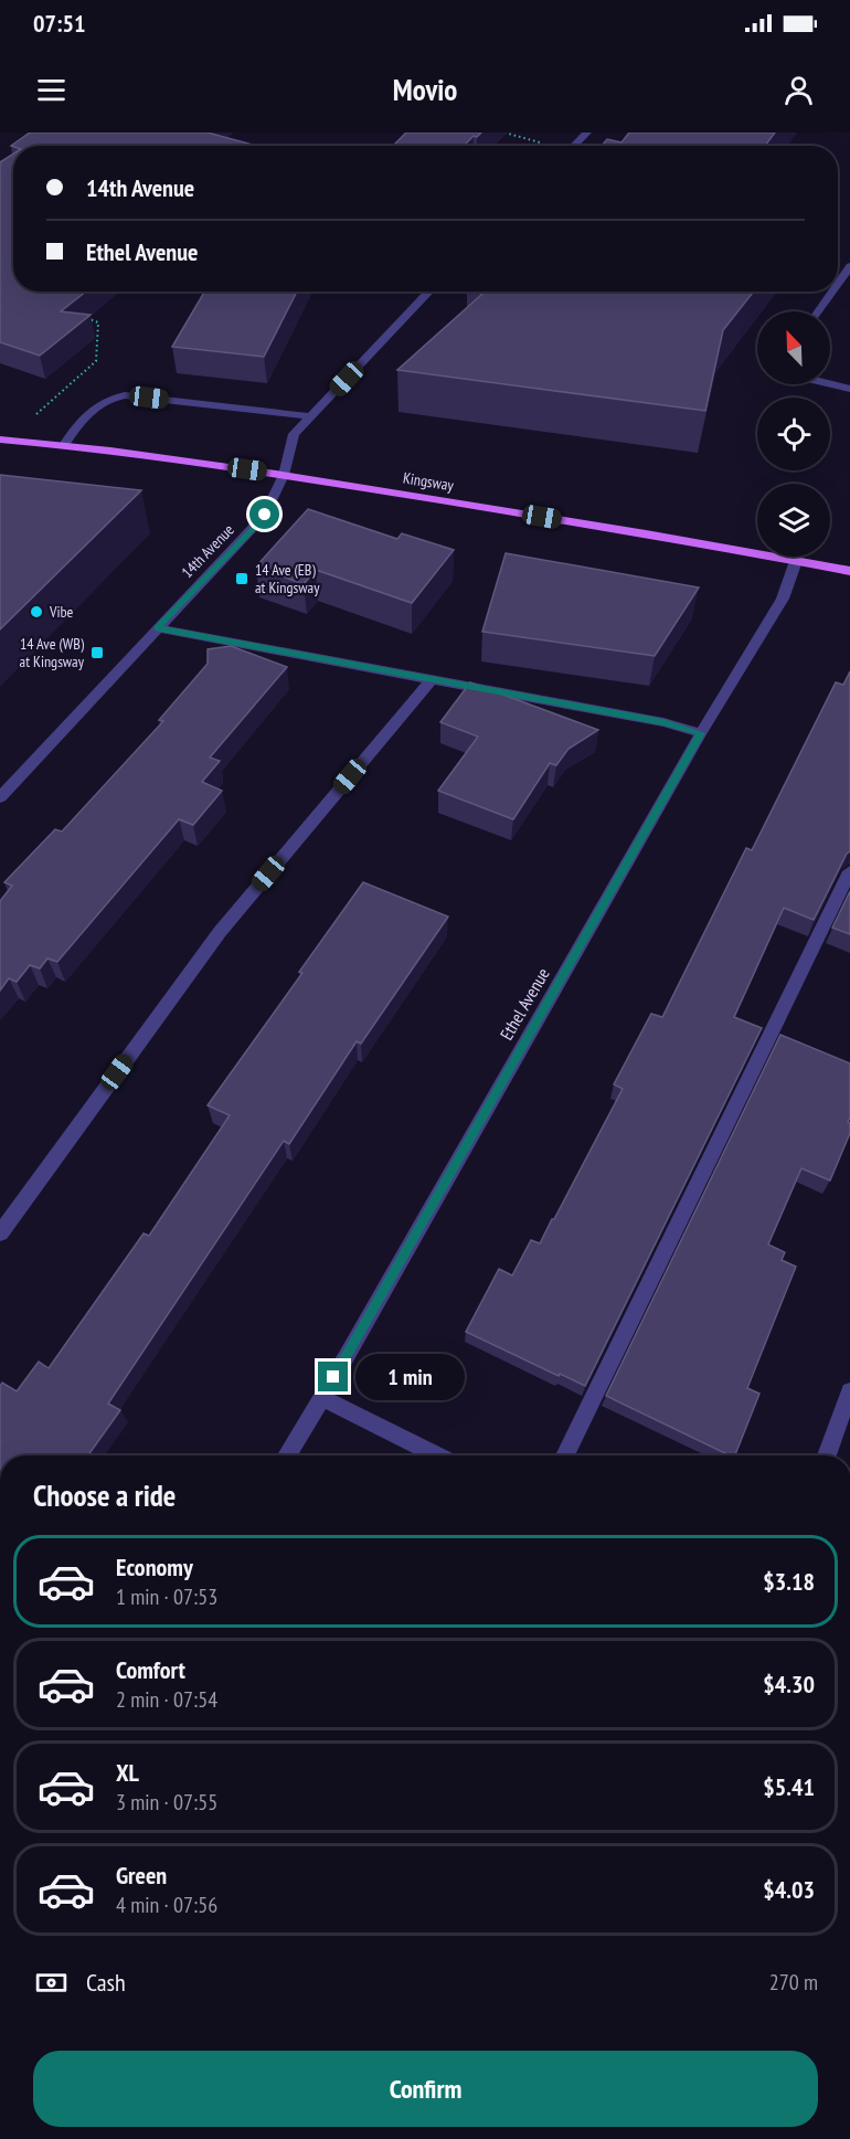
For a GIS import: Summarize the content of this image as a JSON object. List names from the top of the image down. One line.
{"streets":{"main road":["Kingsway"],"street":["14th Avenue","Ethel Avenue"]},"crossings":[["Kingsway","14th Avenue"],["Kingsway","Ethel Avenue"]],"places":{"transit":["14 Ave (EB) at Kingsway","14 Ave (WB) at Kingsway"],"other":["Vibe"]},"north":"top left","page":{"status":"07:51","header":"Movio","banner":["14th Avenue","Ethel Avenue"],"bubble":"1 min","heading":"Choose a ride","list":[{"name":"Economy","note":"1 min · 07:53","value":"$3.18"},{"name":"Comfort","note":"2 min · 07:54","value":"$4.30"},{"name":"XL","note":"3 min · 07:55","value":"$5.41"},{"name":"Green","note":"4 min · 07:56","value":"$4.03"}],"pay":["Cash","270 m"],"buttons":"Confirm"}}
